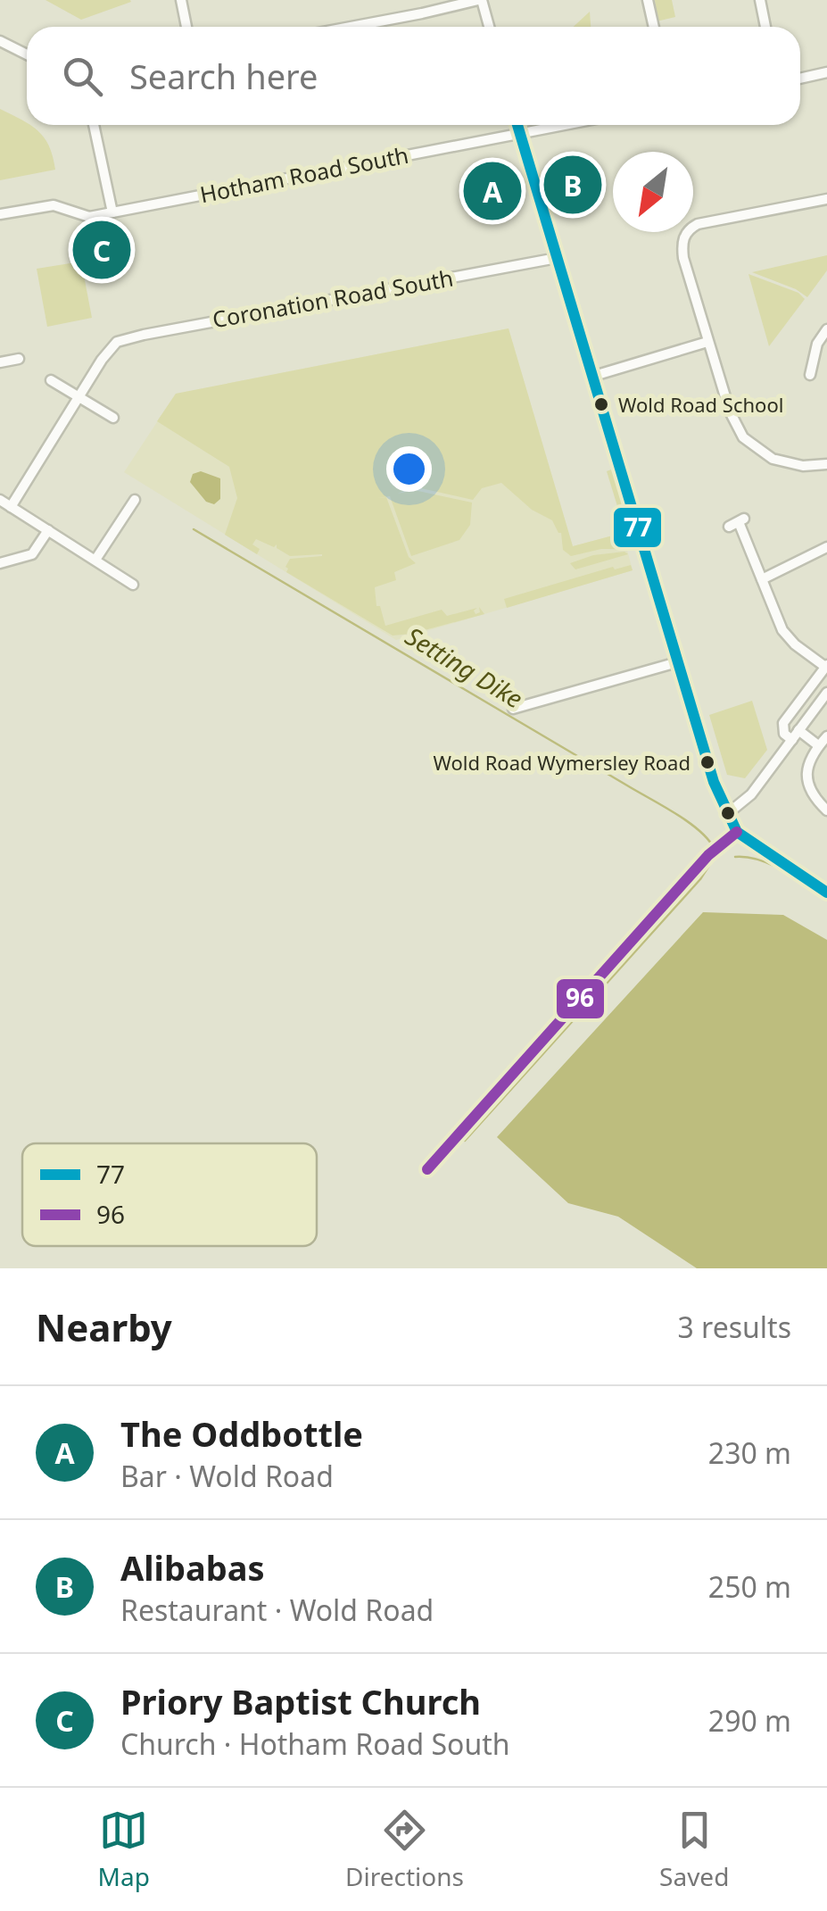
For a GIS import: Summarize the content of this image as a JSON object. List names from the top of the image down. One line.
{"streets":{"street":["Hotham Road South","Coronation Road South"]},"water":["Setting Dike"],"places":["Wold Road School","Wold Road Wymersley Road"],"lines":["transit line 77","transit line 96"],"legend":["77","96"],"north":"bottom left","page":{"search":"Search here","pins":["B","A","C"],"heading":["Nearby","3 results"],"list":[{"mark":"A","name":"The Oddbottle","note":"Bar · Wold Road","value":"230 m"},{"mark":"B","name":"Alibabas","note":"Restaurant · Wold Road","value":"250 m"},{"mark":"C","name":"Priory Baptist Church","note":"Church · Hotham Road South","value":"290 m"}],"nav":["Map","Directions","Saved"]}}
